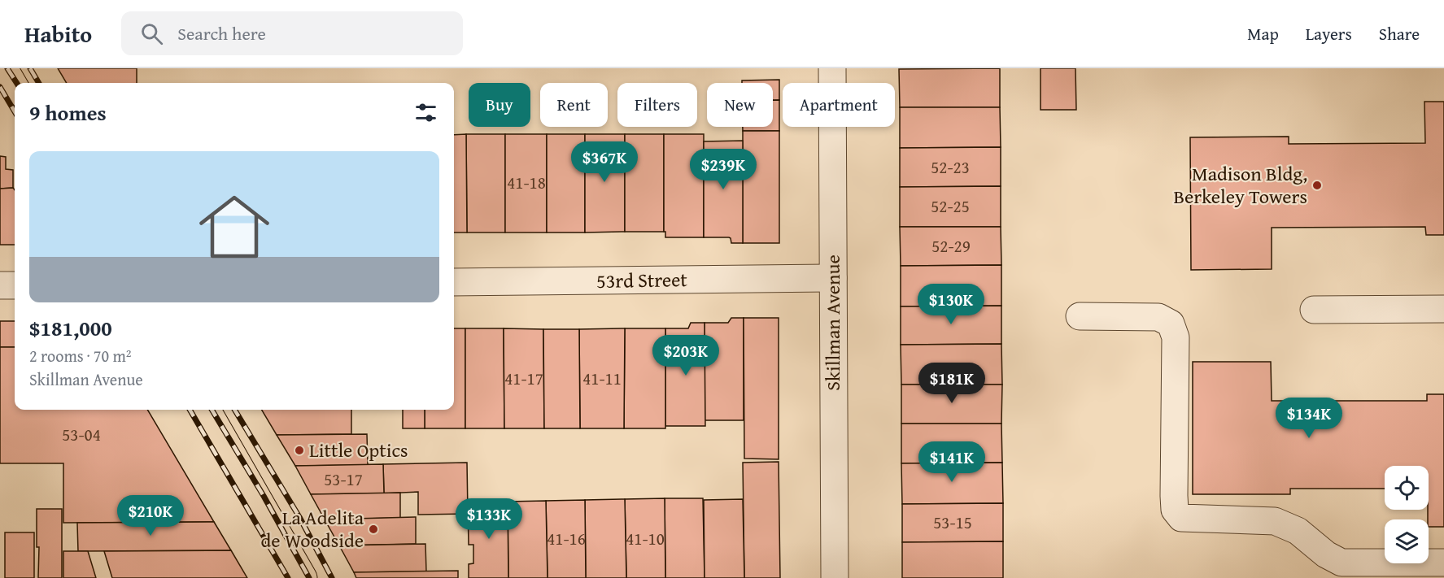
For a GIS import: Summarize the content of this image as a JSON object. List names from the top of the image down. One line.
{"streets":{"street":["53rd Street","Skillman Avenue"]},"crossings":[["53rd Street","Skillman Avenue"]],"places":["Madison Bldg, Berkeley Towers","Little Optics","La Adelita de Woodside"],"house_numbers":["52-23","41-18","52-25","52-29","41-17","41-11","53-04","53-17","53-15","41-16","41-10"],"page":{"header":"Habito","search":"Search here","nav":["Map","Layers","Share"],"chip":["Buy","Rent","Filters","New","Apartment"],"heading":"9 homes","price":["$367K","$239K","$130K","$203K","$181K","$134K","$141K","$210K","$133K"],"list":[{"name":"$181,000","note":"2 rooms · 70 m² · Skillman Avenue"}]}}
